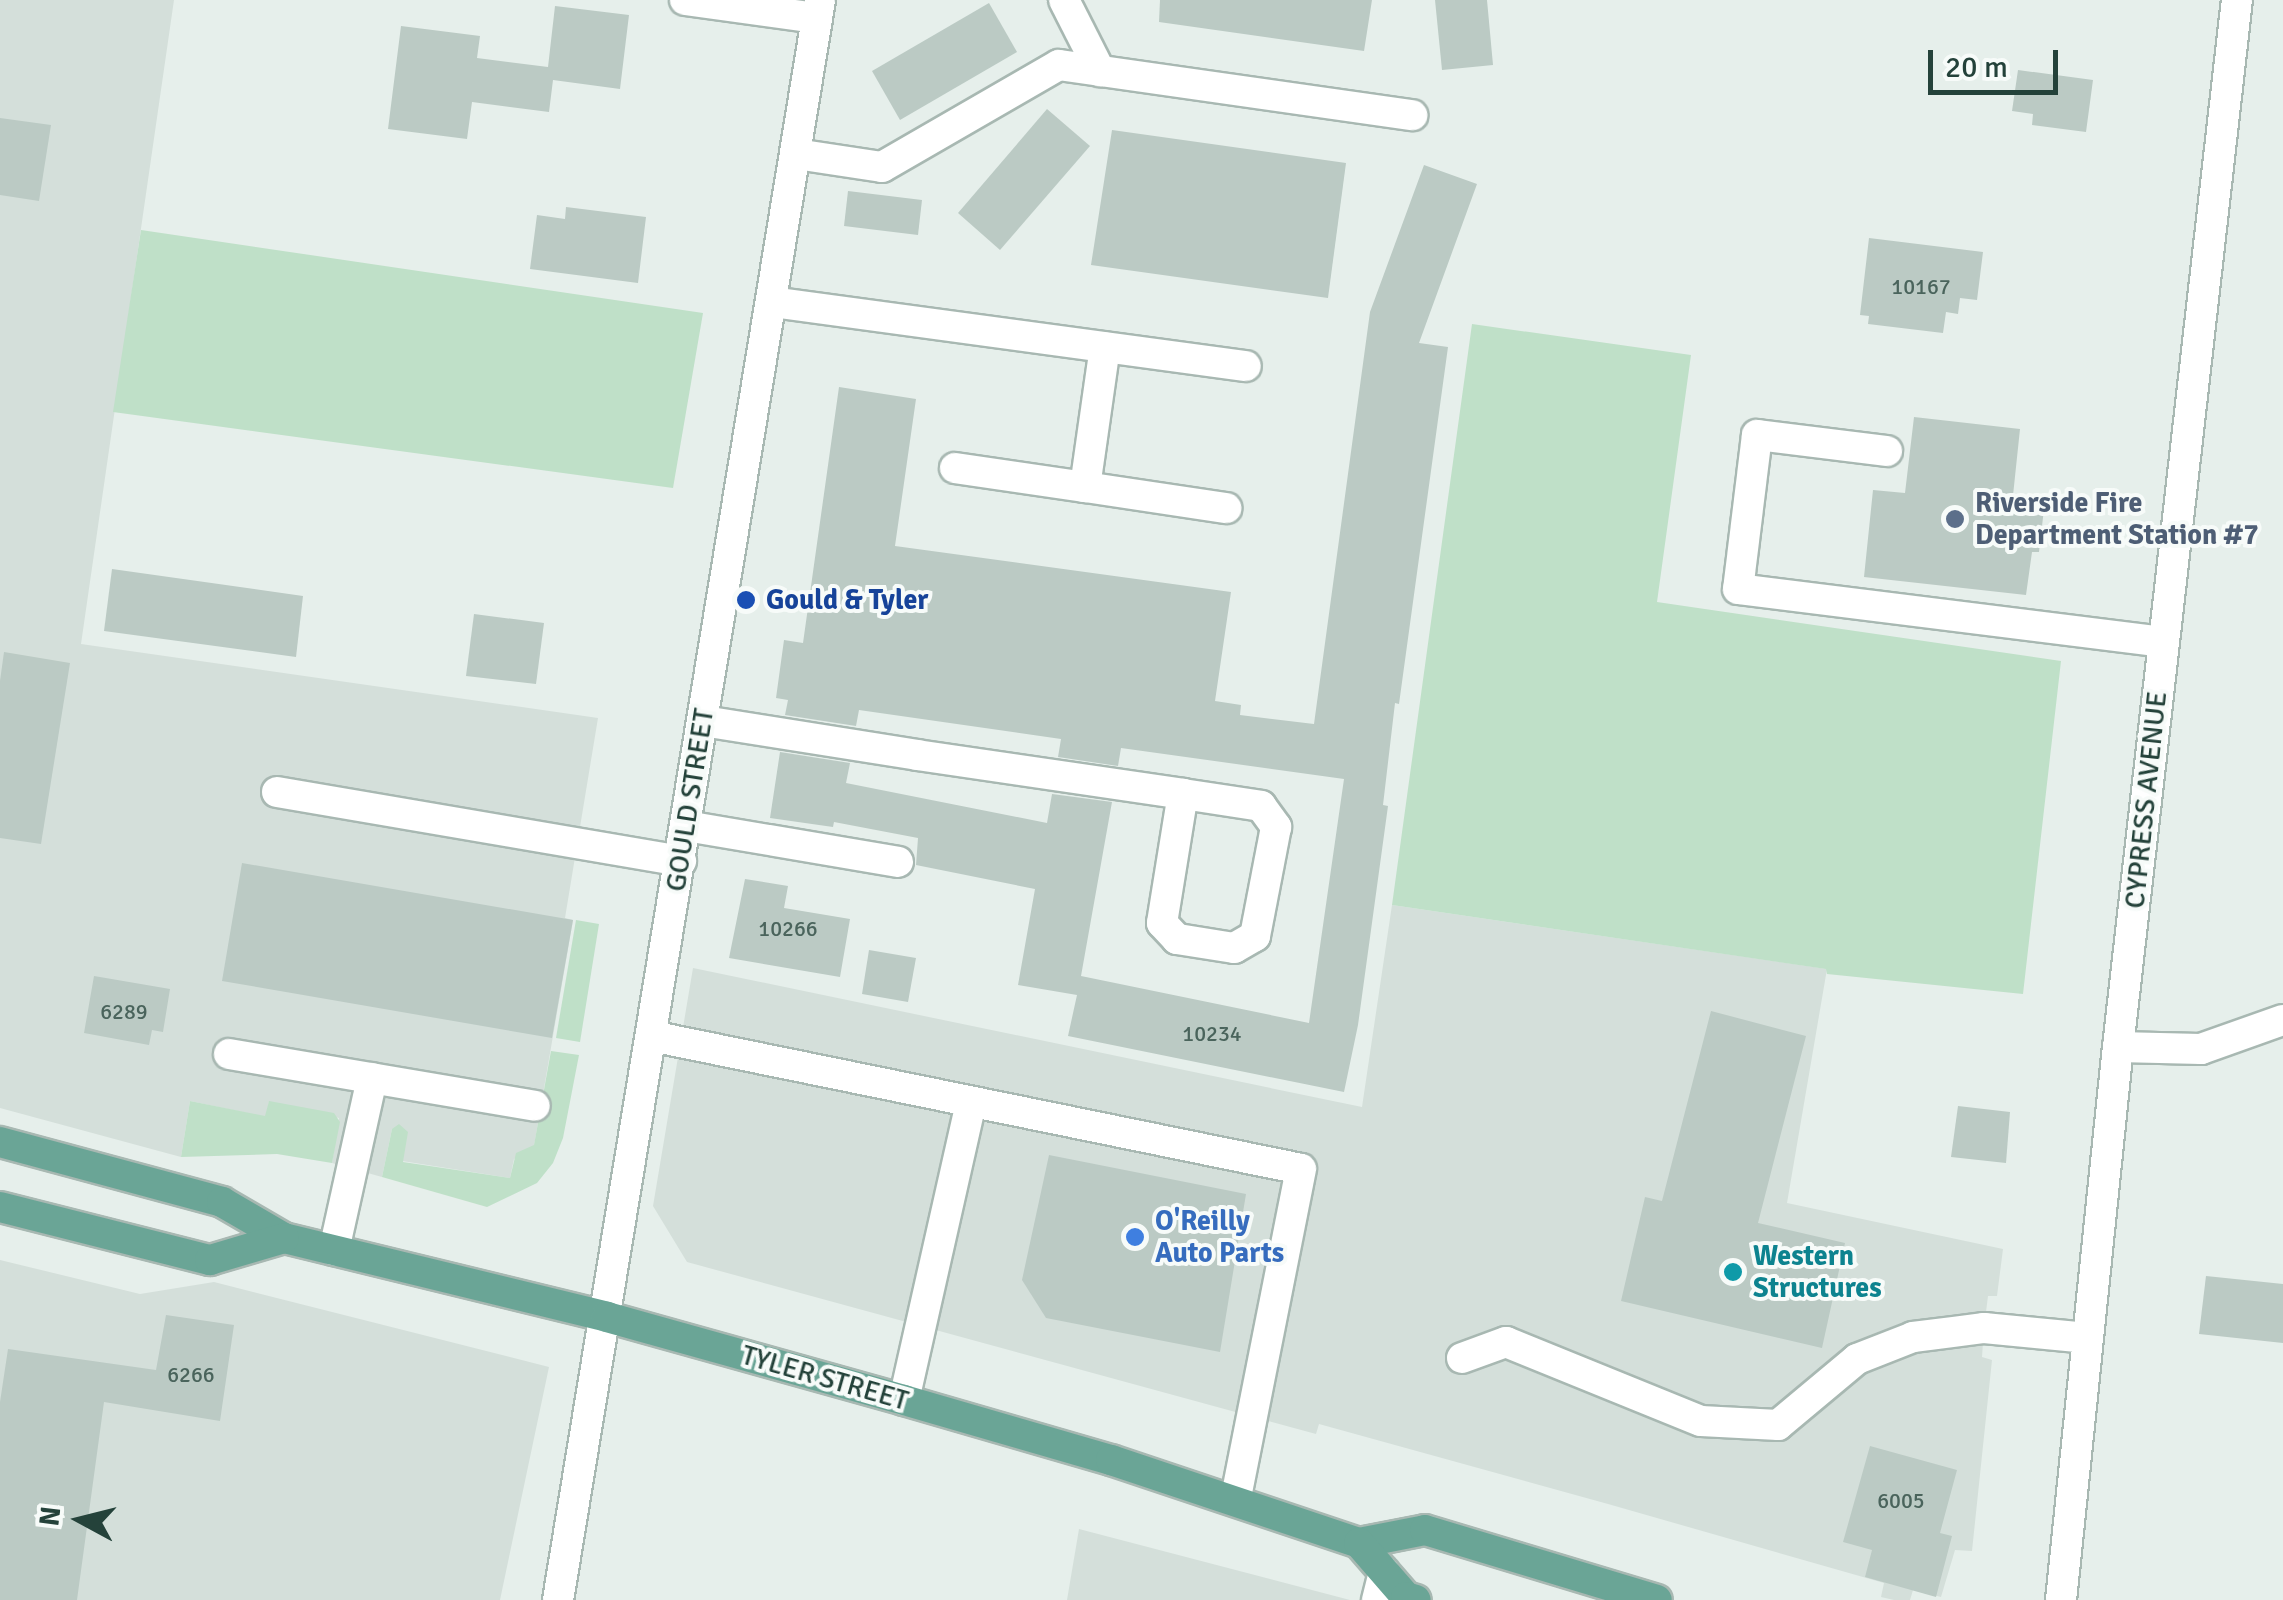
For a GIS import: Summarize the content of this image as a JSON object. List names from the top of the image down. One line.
{"streets":{"main road":["TYLER STREET"],"street":["GOULD STREET","CYPRESS AVENUE"]},"crossings":[["GOULD STREET","TYLER STREET"]],"places":["Riverside Fire Department Station #7","Gould & Tyler","O'Reilly Auto Parts","Western Structures"],"house_numbers":["10167","10266","6289","10234","6266","6005"],"scale_bar":"20 m","north":"left"}
